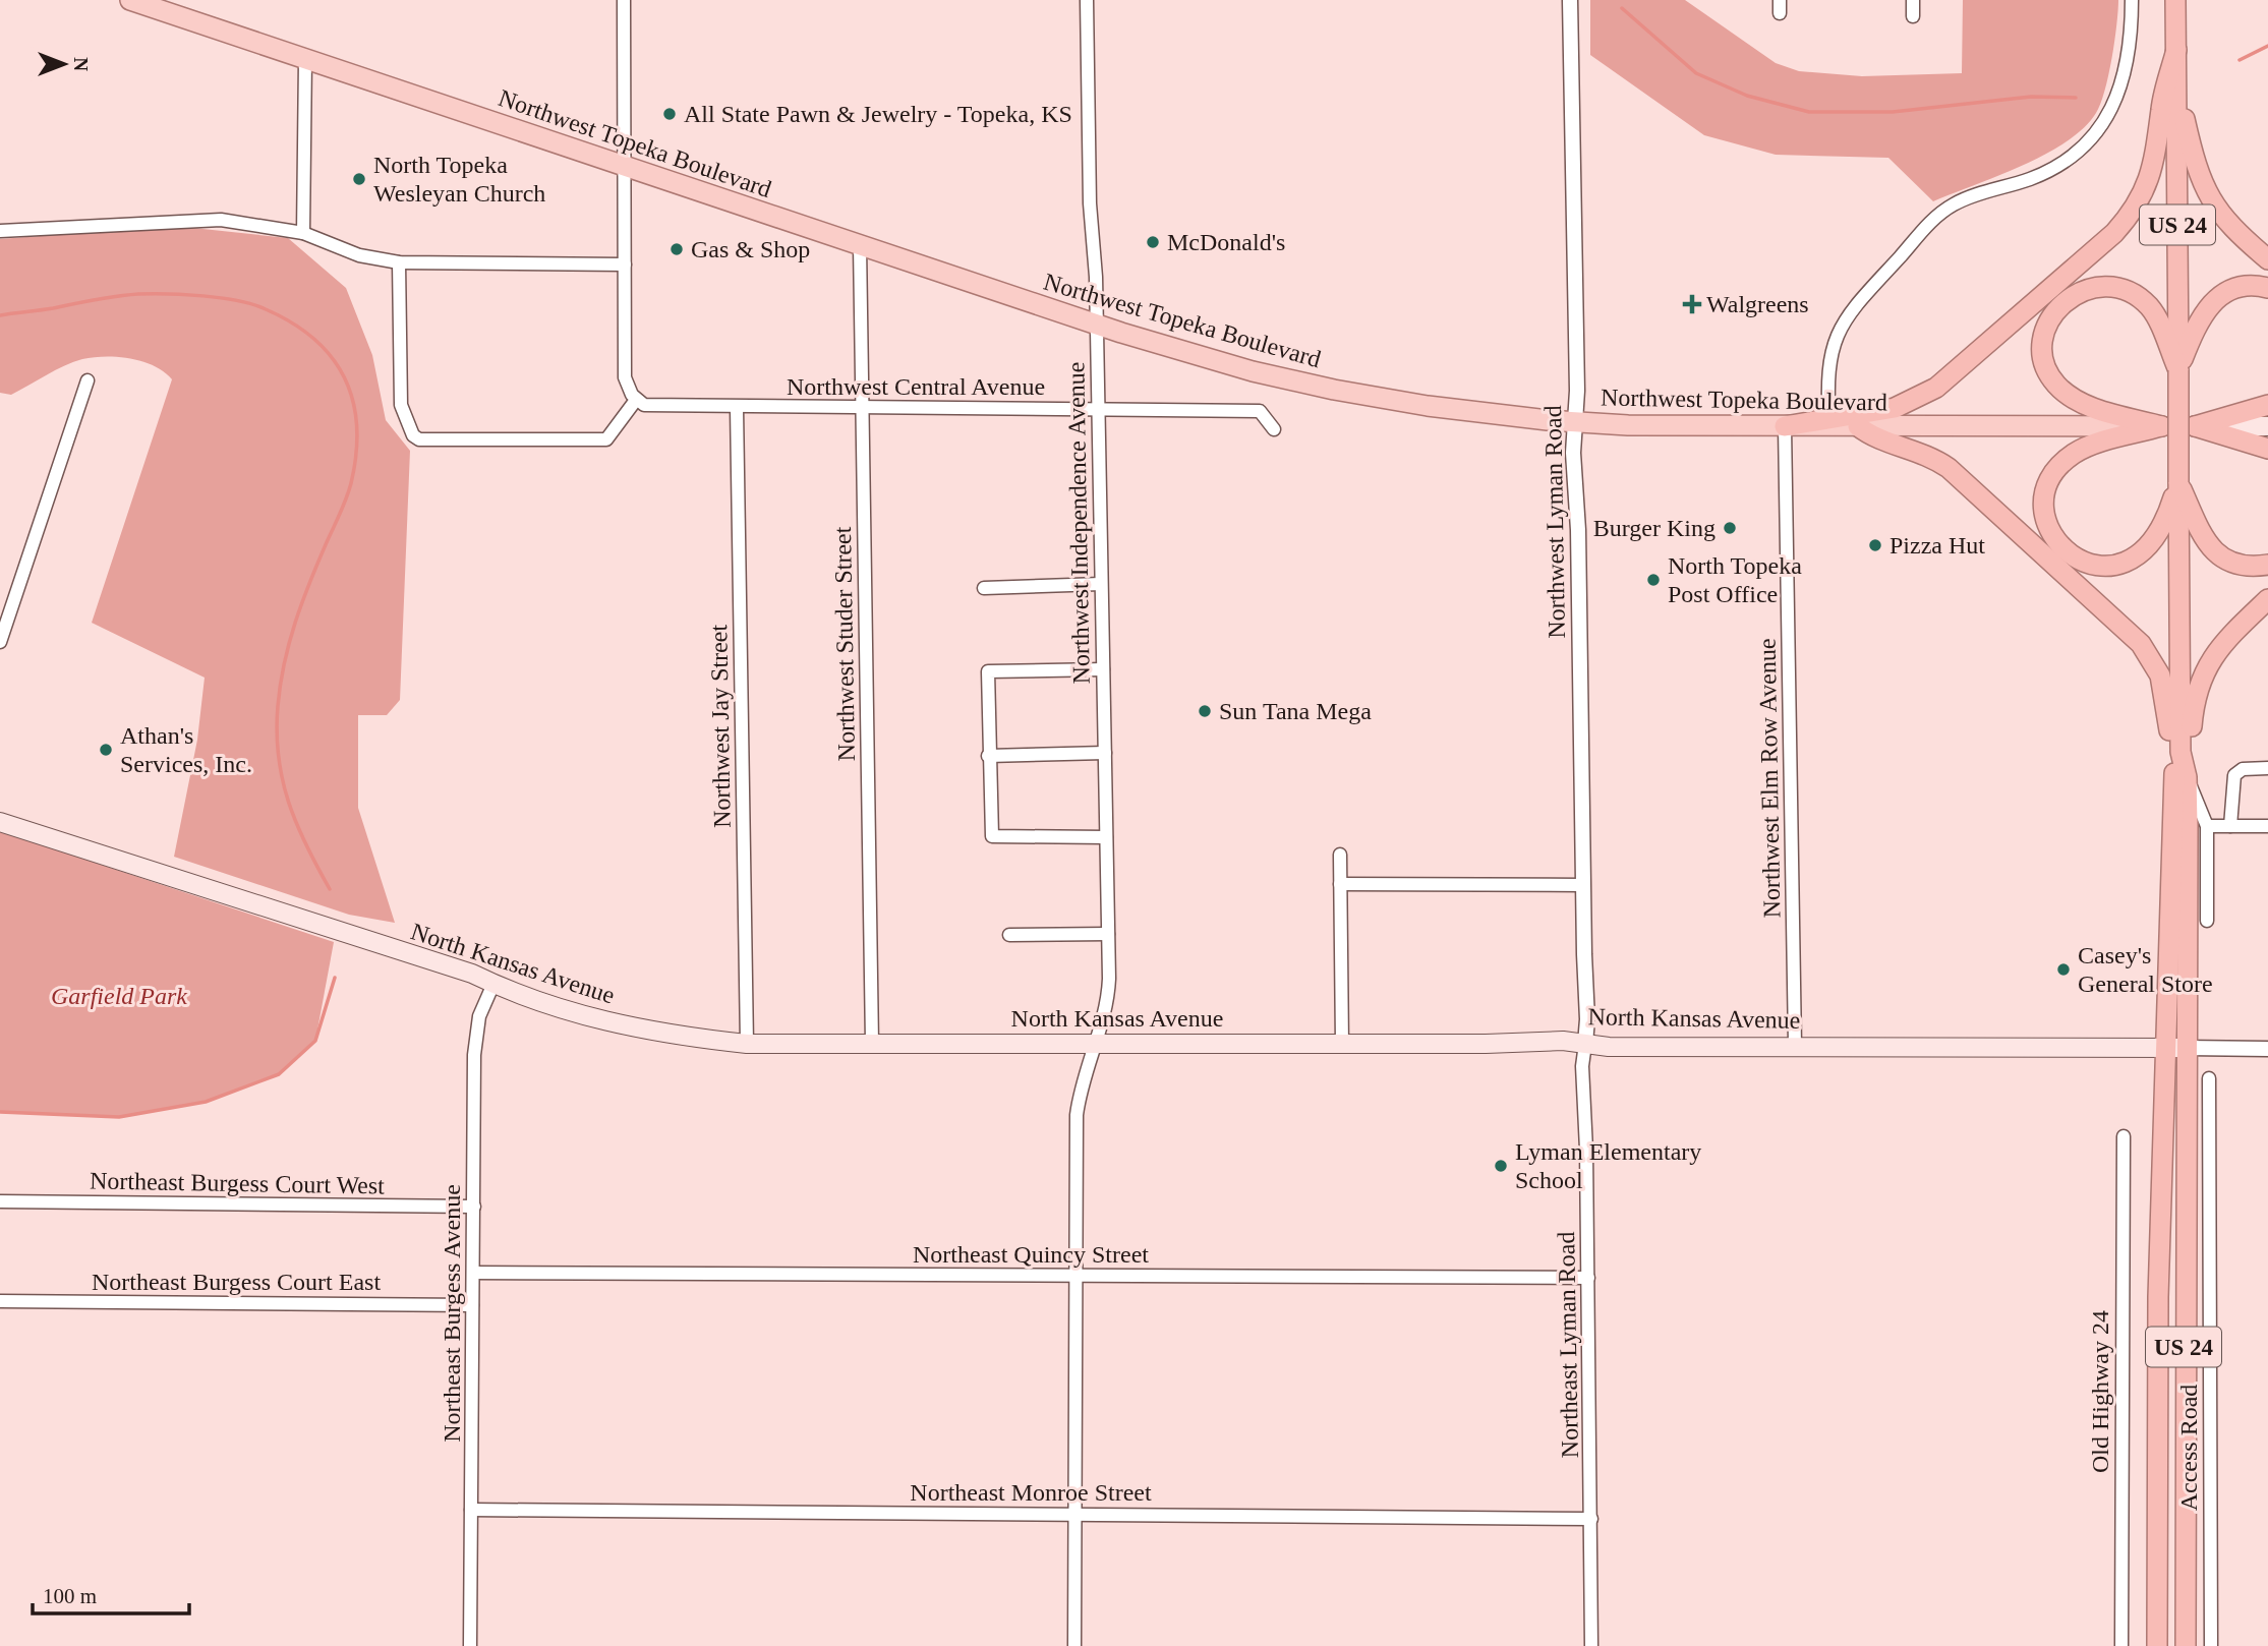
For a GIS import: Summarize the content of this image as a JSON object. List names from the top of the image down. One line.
{"streets":{"highway":["US 24"],"main road":["Northwest Topeka Boulevard","North Kansas Avenue"],"street":["Northwest Central Avenue","Northwest Lyman Road","Northwest Independence Avenue","Northwest Studer Street","Northwest Jay Street","Northwest Elm Row Avenue","Northeast Burgess Court West","Northeast Quincy Street","Northeast Burgess Court East","Northeast Burgess Avenue","Northeast Lyman Road","Old Highway 24","Access Road","Northeast Monroe Street"]},"crossings":[["Northwest Topeka Boulevard","Northwest Lyman Road"],["Northwest Topeka Boulevard","Northwest Independence Avenue"],["Northwest Topeka Boulevard","Northwest Studer Street"],["Northwest Topeka Boulevard","Northwest Elm Row Avenue"],["US 24","North Kansas Avenue"],["Northwest Central Avenue","Northwest Independence Avenue"],["Northwest Central Avenue","Northwest Studer Street"],["Northwest Central Avenue","Northwest Jay Street"],["Northwest Lyman Road","North Kansas Avenue"],["Northwest Lyman Road","Northeast Lyman Road"],["Northwest Independence Avenue","North Kansas Avenue"],["Northwest Independence Avenue","Northeast Quincy Street"],["Northwest Independence Avenue","Northeast Monroe Street"],["Northwest Studer Street","North Kansas Avenue"],["Northwest Jay Street","North Kansas Avenue"],["Northwest Elm Row Avenue","North Kansas Avenue"],["North Kansas Avenue","Northeast Burgess Avenue"],["North Kansas Avenue","Northeast Lyman Road"],["Northeast Burgess Court West","Northeast Burgess Avenue"],["Northeast Quincy Street","Northeast Burgess Avenue"],["Northeast Quincy Street","Northeast Lyman Road"],["Northeast Burgess Court East","Northeast Burgess Avenue"],["Northeast Burgess Avenue","Northeast Monroe Street"],["Northeast Lyman Road","Northeast Monroe Street"]],"parks":["Garfield Park"],"places":{"other":["All State Pawn & Jewelry - Topeka, KS","North Topeka Wesleyan Church","McDonald's","Gas & Shop","Burger King","Pizza Hut","North Topeka Post Office","Sun Tana Mega","Athan's Services, Inc.","Casey's General Store","Lyman Elementary School"],"health":["Walgreens"]},"scale_bar":"100 m","north":"right"}
